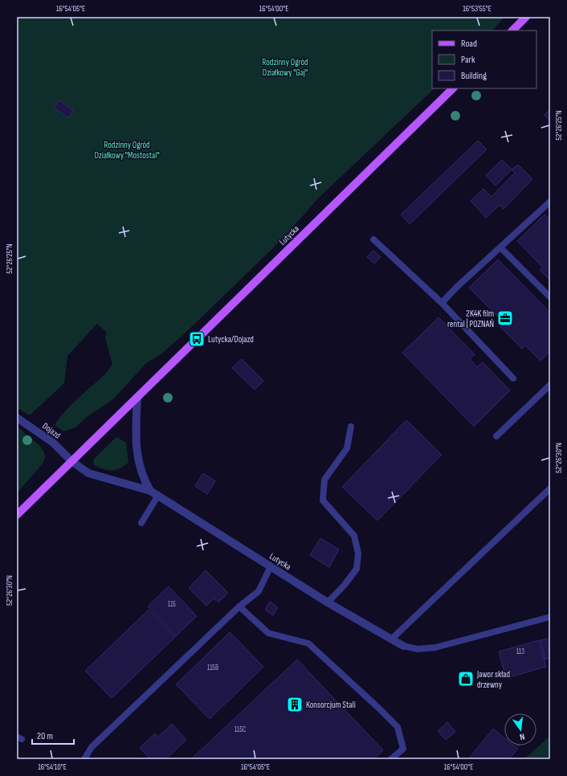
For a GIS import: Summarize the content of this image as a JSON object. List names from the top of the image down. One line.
{"streets":{"main road":["Lutycka"],"street":["Dojazd"]},"crossings":[["Lutycka","Dojazd"]],"parks":["Rodzinny Ogród Działkowy \"Gaj\"","Rodzinny Ogród Działkowy \"Mostostal\""],"places":{"office":["2K4K film rental | POZNAŃ"],"bus stop":["Lutycka/Dojazd"],"shop":["Jawor skład drzewny"],"building":["Konsorcjum Stali"]},"house_numbers":["115","113","115B","115C"],"legend":["Road","Park","Building"],"scale_bar":"20 m","north":"bottom","coordinates":["16°54'05\"E","16°54'00\"E","16°53'55\"E","52°26'25\"N","52°26'30\"N","16°54'10\"E"]}
